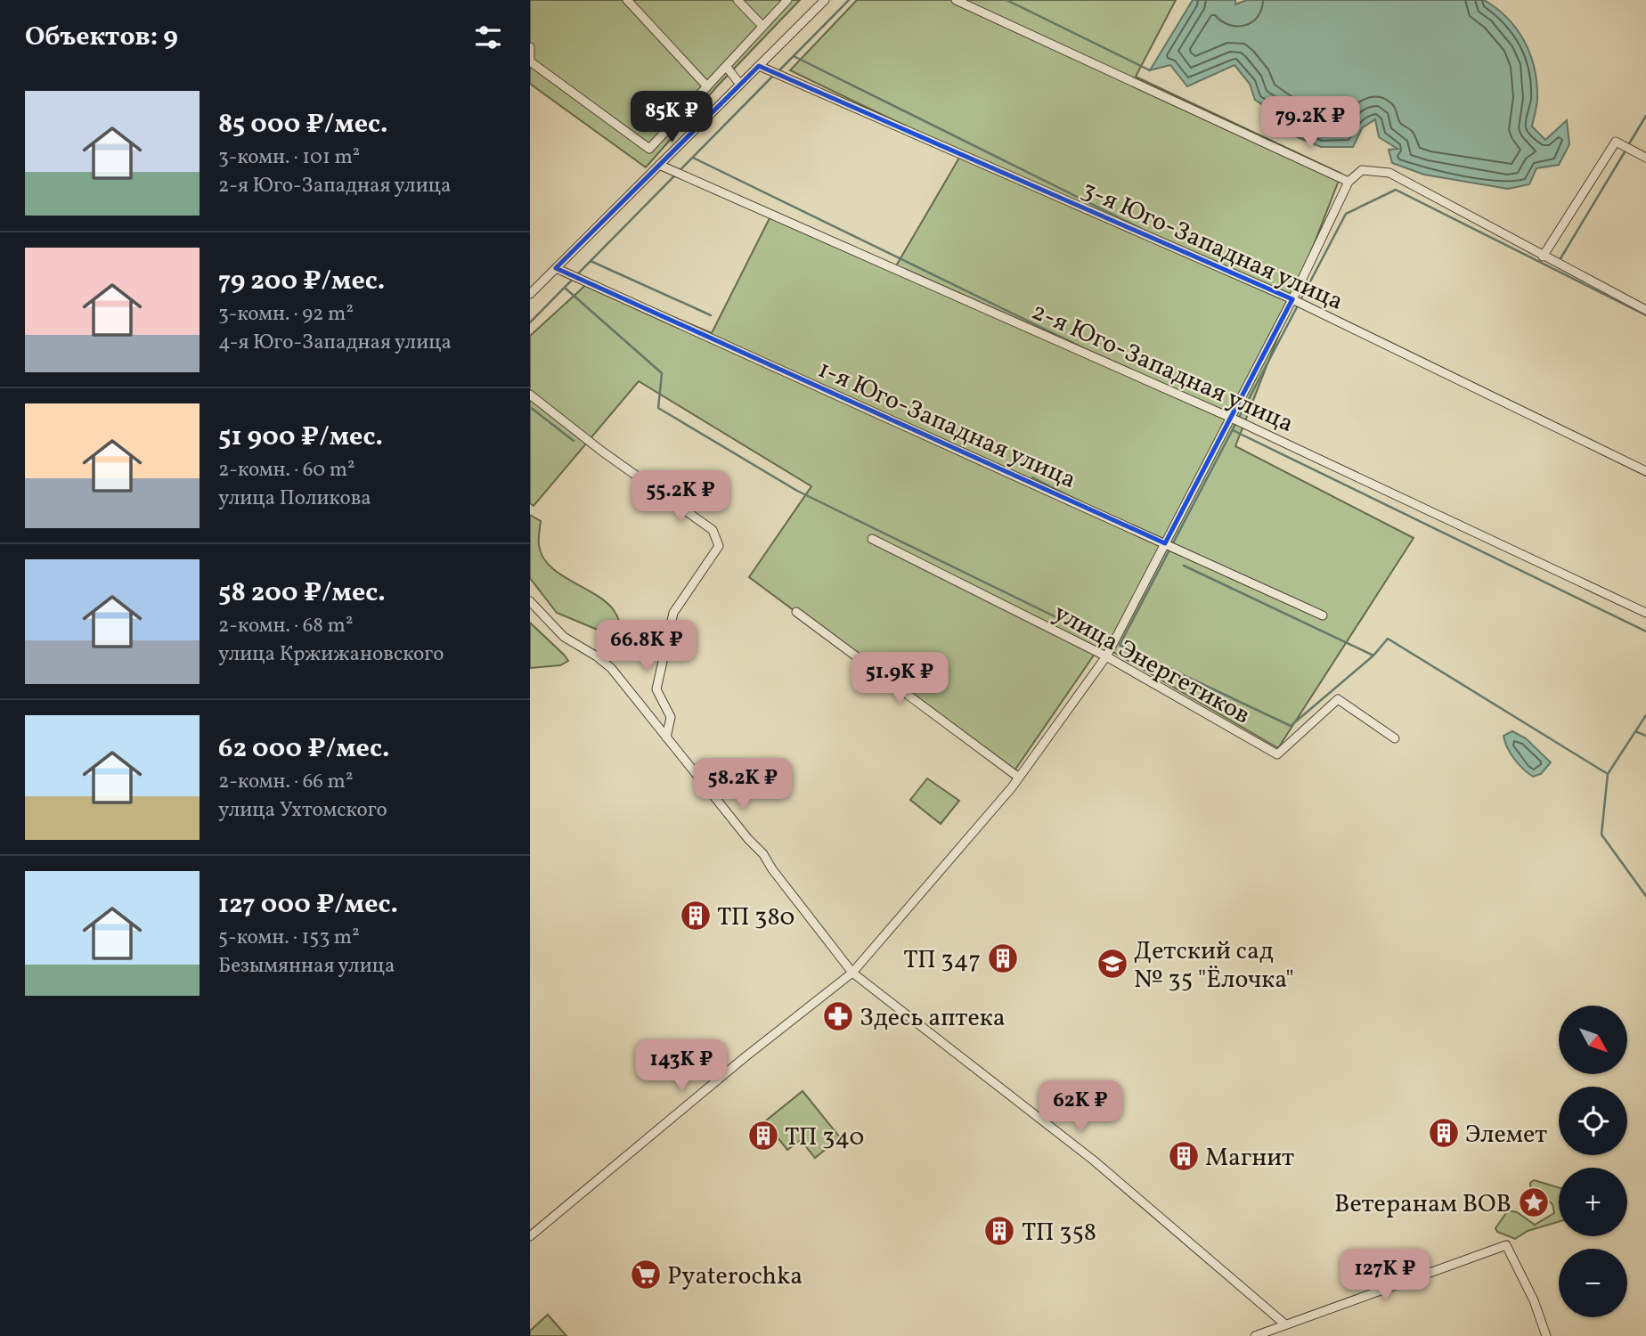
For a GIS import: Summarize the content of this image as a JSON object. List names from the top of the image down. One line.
{"streets":{"street":["3-я Юго-Западная улица","2-я Юго-Западная улица","1-я Юго-Западная улица","улица Энергетиков"]},"places":{"building":["ТП 380","ТП 347","Элемет","ТП 340","Магнит","ТП 358"],"school or university":["Детский сад № 35 \"Ёлочка\""],"pharmacy":["Здесь аптека"],"place":["Ветеранам ВОВ"],"supermarket":["Pyaterochka"]},"north":"bottom right","page":{"heading":"Объектов: 9","list":[{"name":"85 000 ₽/мес.","note":"3-комн. · 101 m² · 2-я Юго-Западная улица"},{"name":"79 200 ₽/мес.","note":"3-комн. · 92 m² · 4-я Юго-Западная улица"},{"name":"51 900 ₽/мес.","note":"2-комн. · 60 m² · улица Поликова"},{"name":"58 200 ₽/мес.","note":"2-комн. · 68 m² · улица Кржижановского"},{"name":"62 000 ₽/мес.","note":"2-комн. · 66 m² · улица Ухтомского"},{"name":"127 000 ₽/мес.","note":"5-комн. · 153 m² · Безымянная улица"}],"price":["85K ₽","79.2K ₽","55.2K ₽","66.8K ₽","51.9K ₽","58.2K ₽","143K ₽","62K ₽","127K ₽"],"map_buttons":["+","−"]}}
